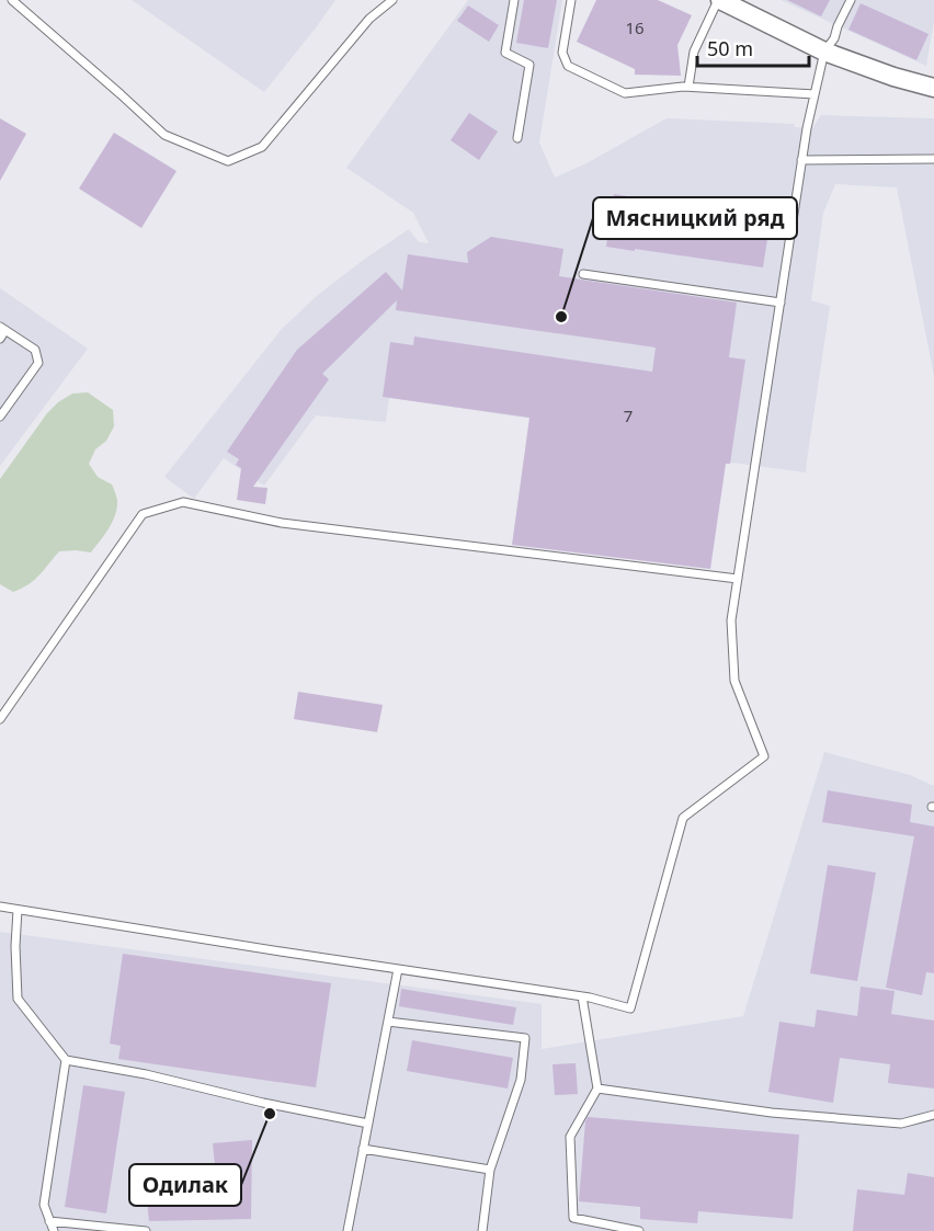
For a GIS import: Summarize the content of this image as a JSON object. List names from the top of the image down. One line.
{"places":["Мясницкий ряд","Одилак"],"house_numbers":["16","7"],"scale_bar":"50 m"}
